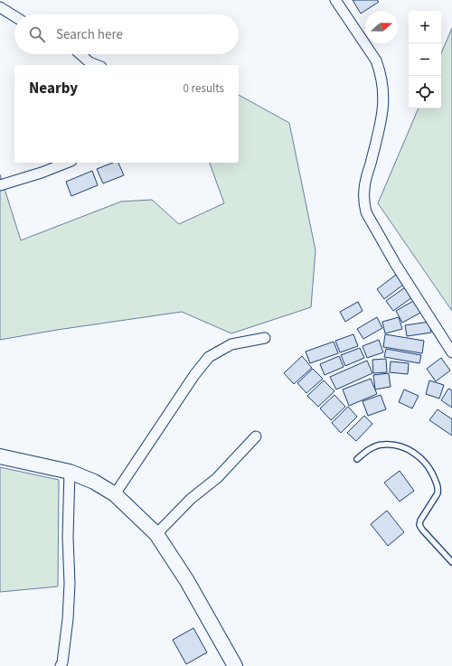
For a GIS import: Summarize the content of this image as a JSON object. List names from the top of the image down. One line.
{"north":"right","page":{"map_buttons":["+","−"],"search":"Search here","heading":["Nearby","0 results"]}}
